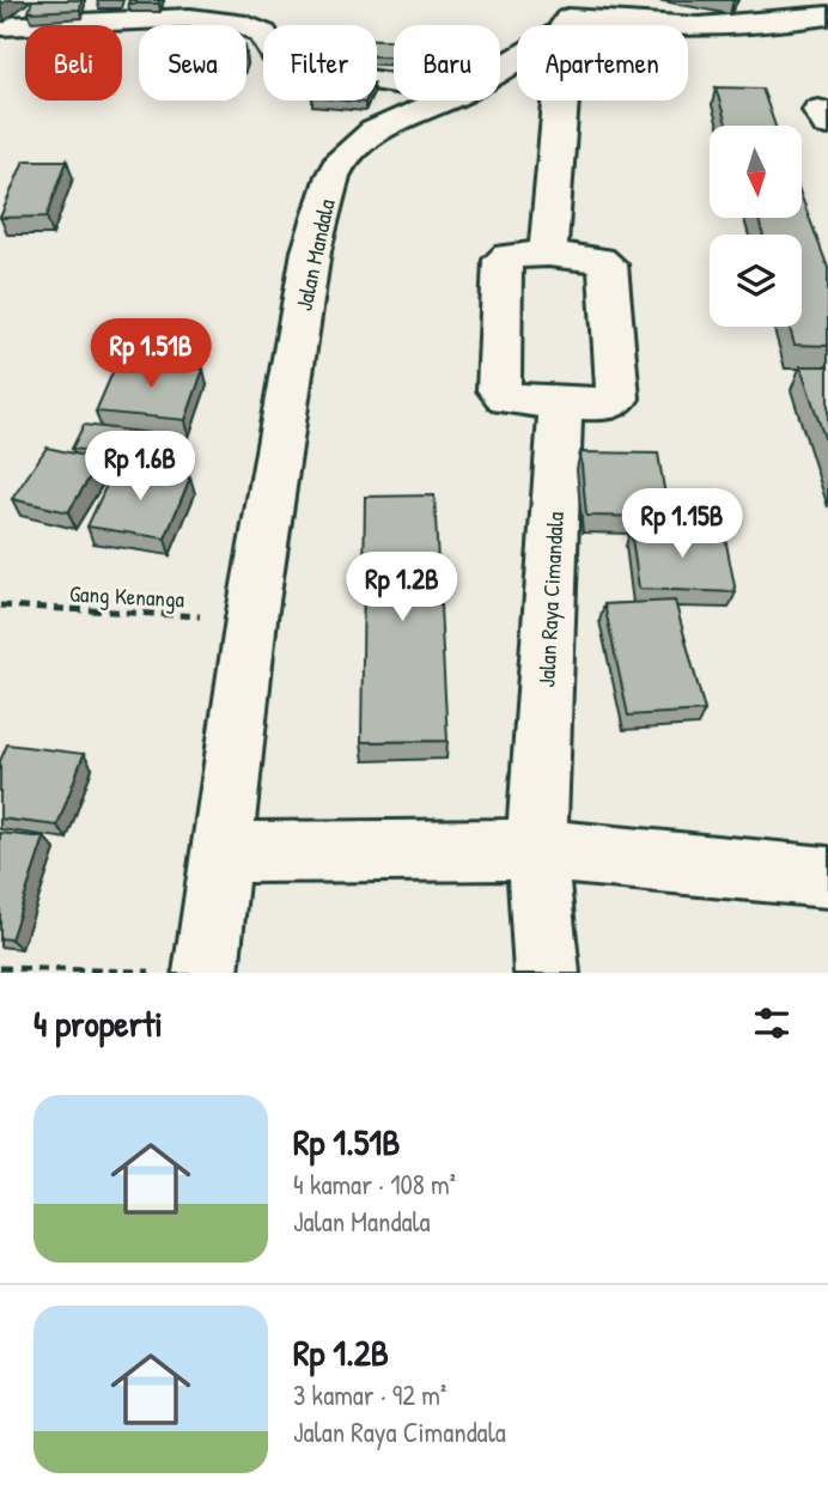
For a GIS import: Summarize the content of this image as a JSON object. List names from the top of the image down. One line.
{"streets":{"street":["Jalan Mandala","Jalan Raya Cimandala"],"path":["Gang Kenanga"]},"crossings":[["Jalan Mandala","Gang Kenanga"]],"north":"bottom","page":{"chip":["Beli","Sewa","Filter","Baru","Apartemen"],"price":["Rp 1.51B","Rp 1.6B","Rp 1.15B","Rp 1.2B"],"heading":"4 properti","list":[{"name":"Rp 1.51B","note":"4 kamar · 108 m² · Jalan Mandala"},{"name":"Rp 1.2B","note":"3 kamar · 92 m² · Jalan Raya Cimandala"}]}}
